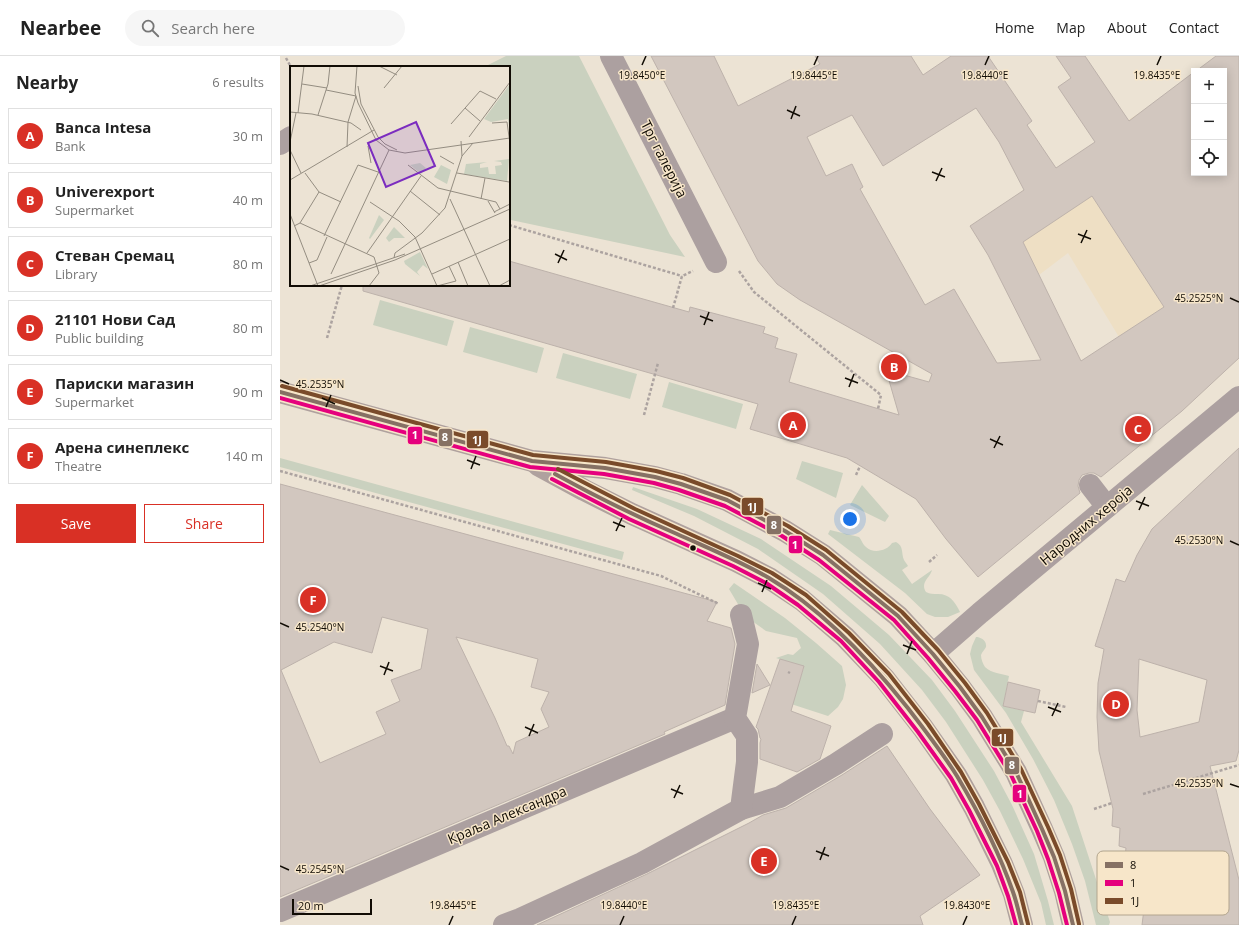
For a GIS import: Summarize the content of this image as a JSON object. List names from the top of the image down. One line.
{"streets":{"street":["Трг галерија","Народних хероја","Краља Александра"]},"lines":["transit line 1J","transit line 8","transit line 1"],"legend":["8","1","1J"],"scale_bar":"20 m","page":{"header":"Nearbee","search":"Search here","nav":["Home","Map","About","Contact"],"heading":["Nearby","6 results"],"map_buttons":["+","−"],"list":[{"mark":"A","name":"Banca Intesa","note":"Bank","value":"30 m"},{"mark":"B","name":"Univerexport","note":"Supermarket","value":"40 m"},{"mark":"C","name":"Стеван Сремац","note":"Library","value":"80 m"},{"mark":"D","name":"21101 Нови Сад","note":"Public building","value":"80 m"},{"mark":"E","name":"Париски магазин","note":"Supermarket","value":"90 m"},{"mark":"F","name":"Арена синеплекс","note":"Theatre","value":"140 m"}],"pins":["B","A","C","F","D","E"],"buttons":["Save","Share"],"scale":"20 m"},"coordinates":["19.8450°E","19.8445°E","19.8440°E","19.8435°E","45.2525°N","45.2535°N","45.2530°N","45.2540°N","45.2545°N","19.8430°E"]}
